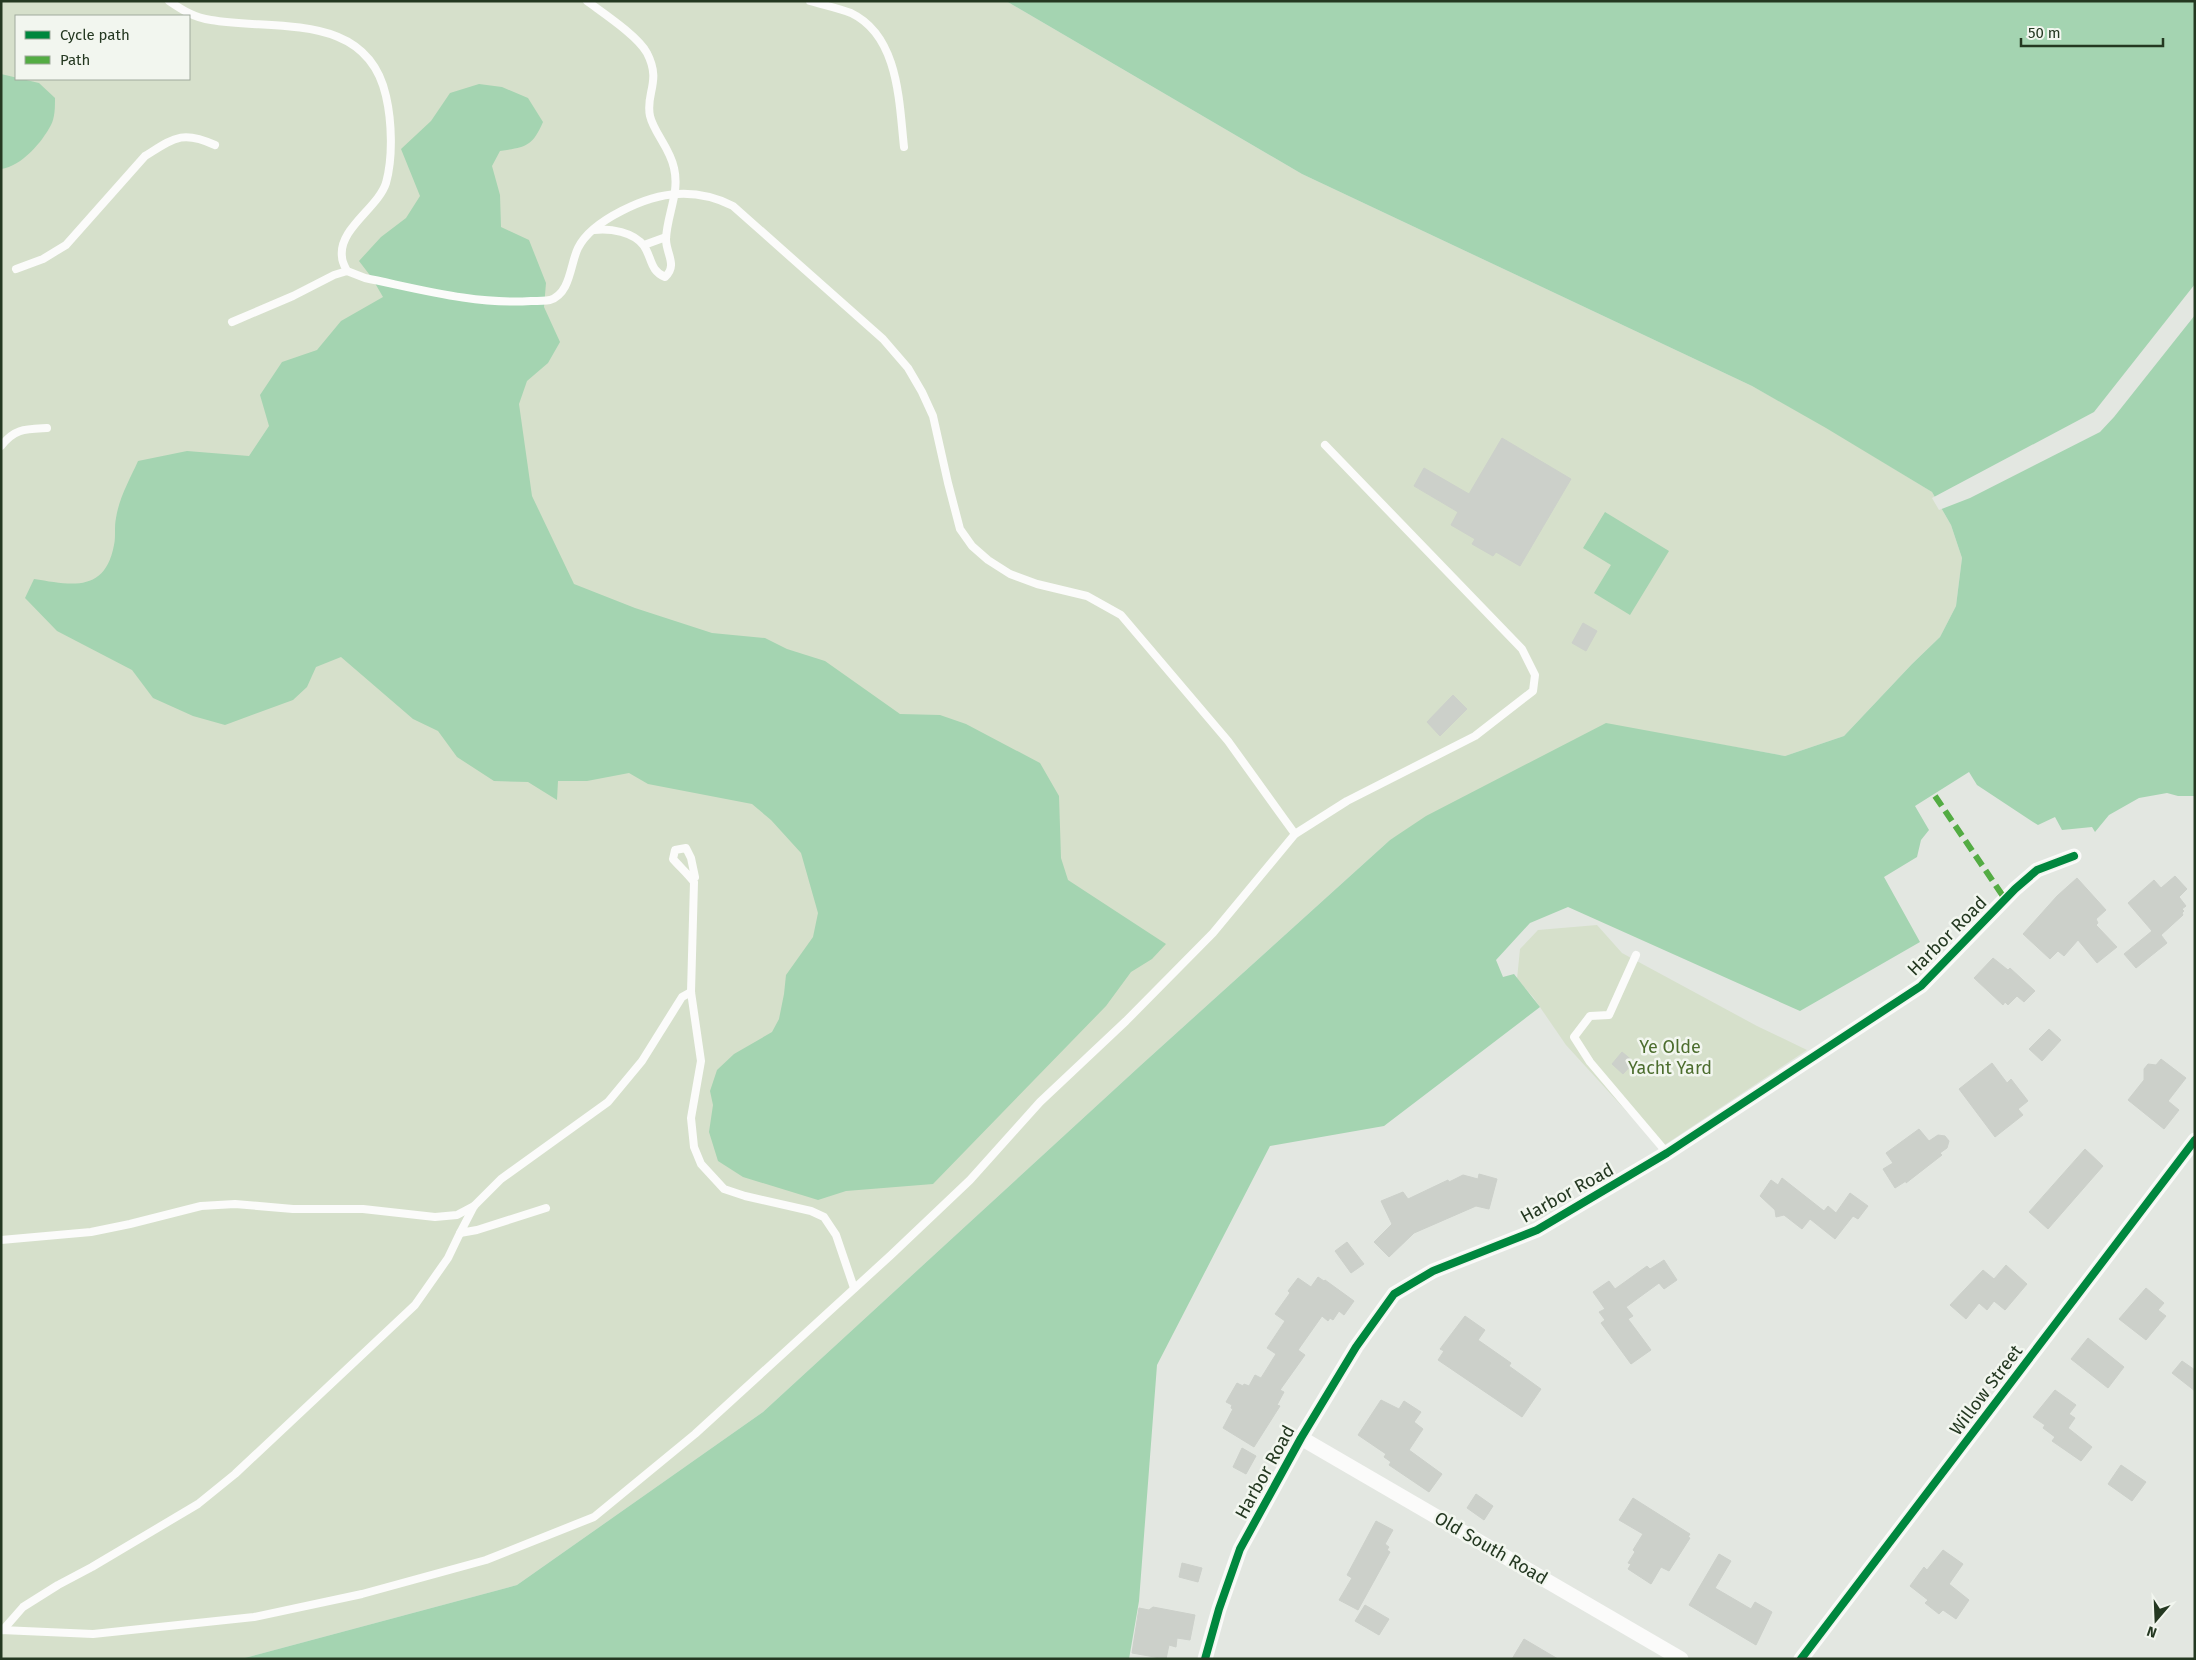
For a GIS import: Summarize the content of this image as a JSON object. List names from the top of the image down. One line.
{"streets":{"street":["Harbor Road","Willow Street","Old South Road"]},"crossings":[["Harbor Road","Old South Road"]],"parks":["Ye Olde Yacht Yard"],"legend":["Cycle path","Path"],"scale_bar":"50 m","north":"bottom"}
